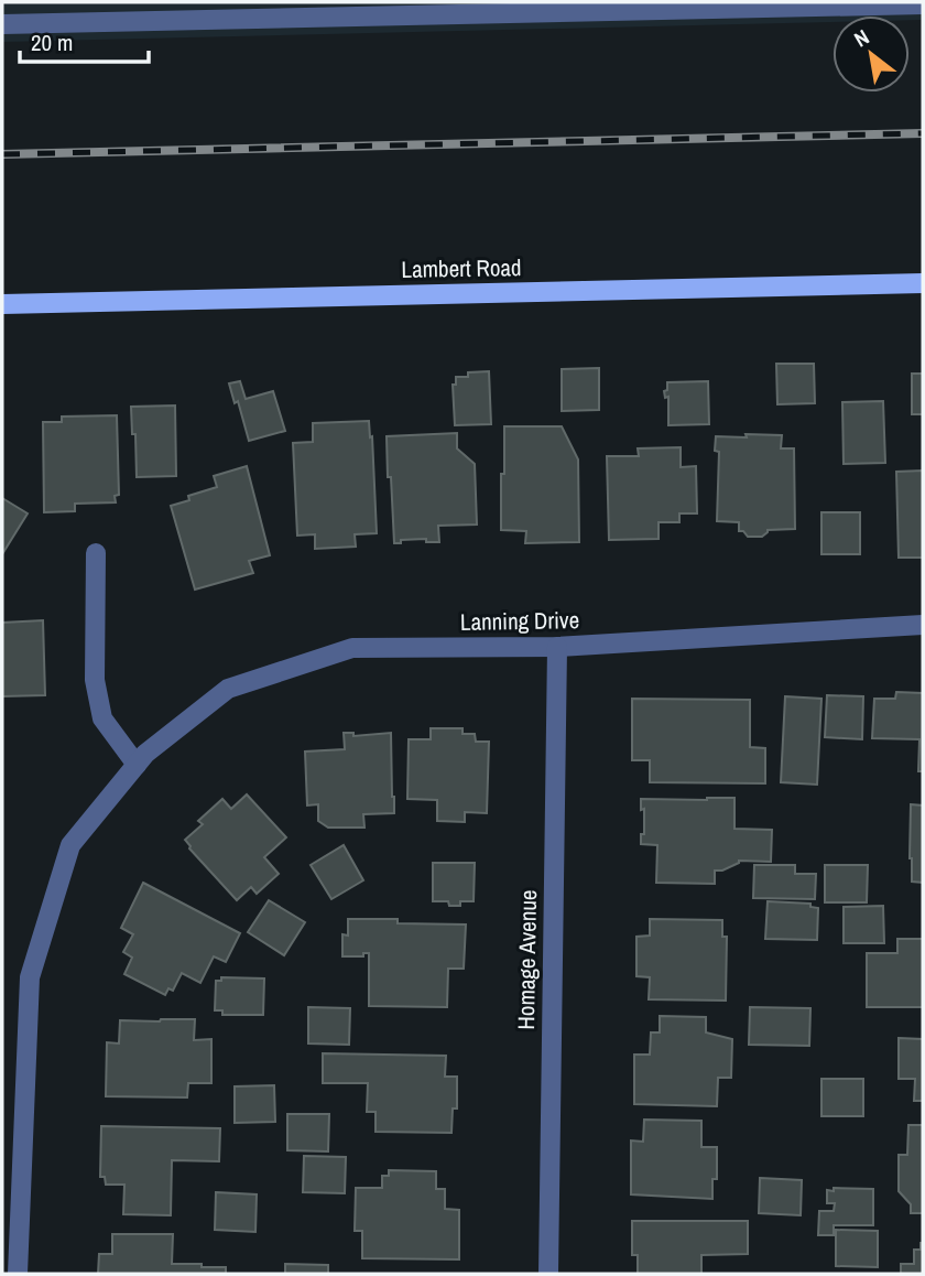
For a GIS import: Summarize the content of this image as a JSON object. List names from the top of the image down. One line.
{"streets":{"main road":["Lambert Road"],"street":["Lanning Drive","Homage Avenue"]},"crossings":[["Lanning Drive","Homage Avenue"]],"scale_bar":"20 m","north":"top left"}
